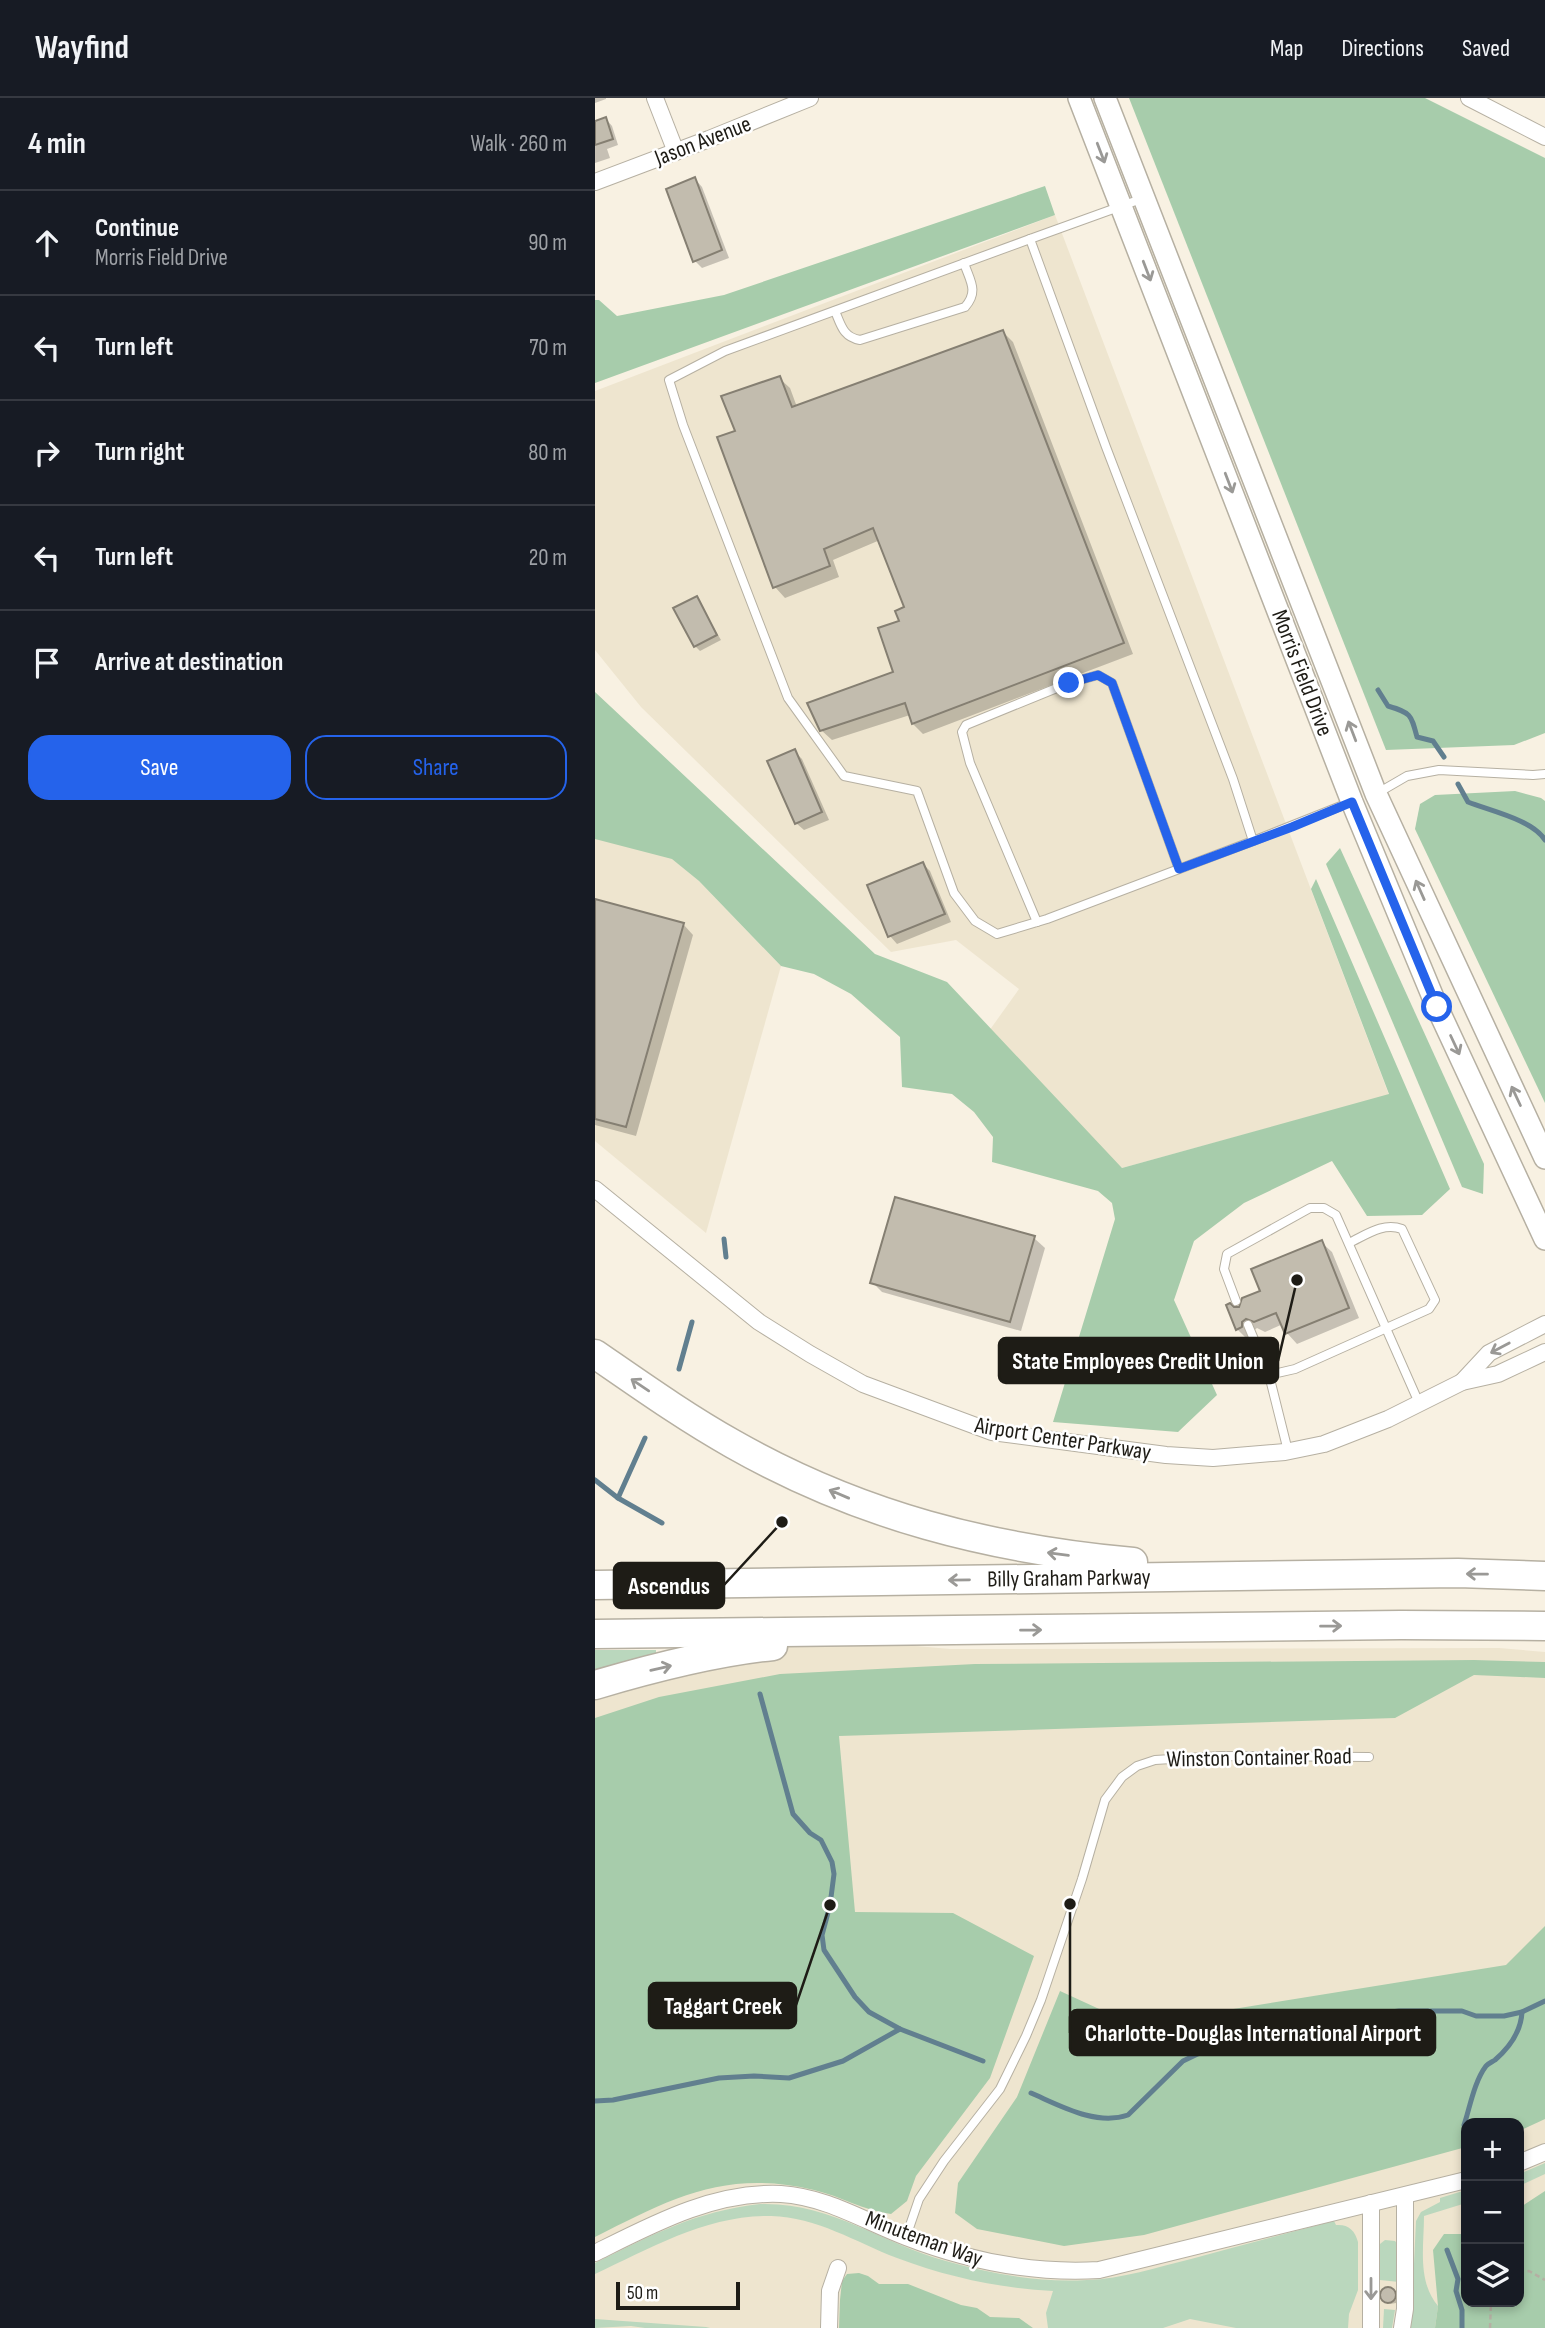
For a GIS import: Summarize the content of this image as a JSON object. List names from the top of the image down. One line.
{"streets":{"highway":["Billy Graham Parkway"],"street":["Jason Avenue","Morris Field Drive","Airport Center Parkway","Minuteman Way"],"lane":["Winston Container Road"]},"crossings":[["Winston Container Road","Minuteman Way"]],"places":["State Employees Credit Union","Ascendus","Charlotte-Douglas International Airport","Taggart Creek"],"scale_bar":"50 m","page":{"header":"Wayfind","nav":["Map","Directions","Saved"],"heading":["4 min","Walk · 260 m"],"list":[["Continue","Morris Field Drive","90 m"],["Turn left","70 m"],["Turn right","80 m"],["Turn left","20 m"],"Arrive at destination"],"buttons":["Save","Share"],"map_buttons":["+","−"],"scale":"50 m"}}
